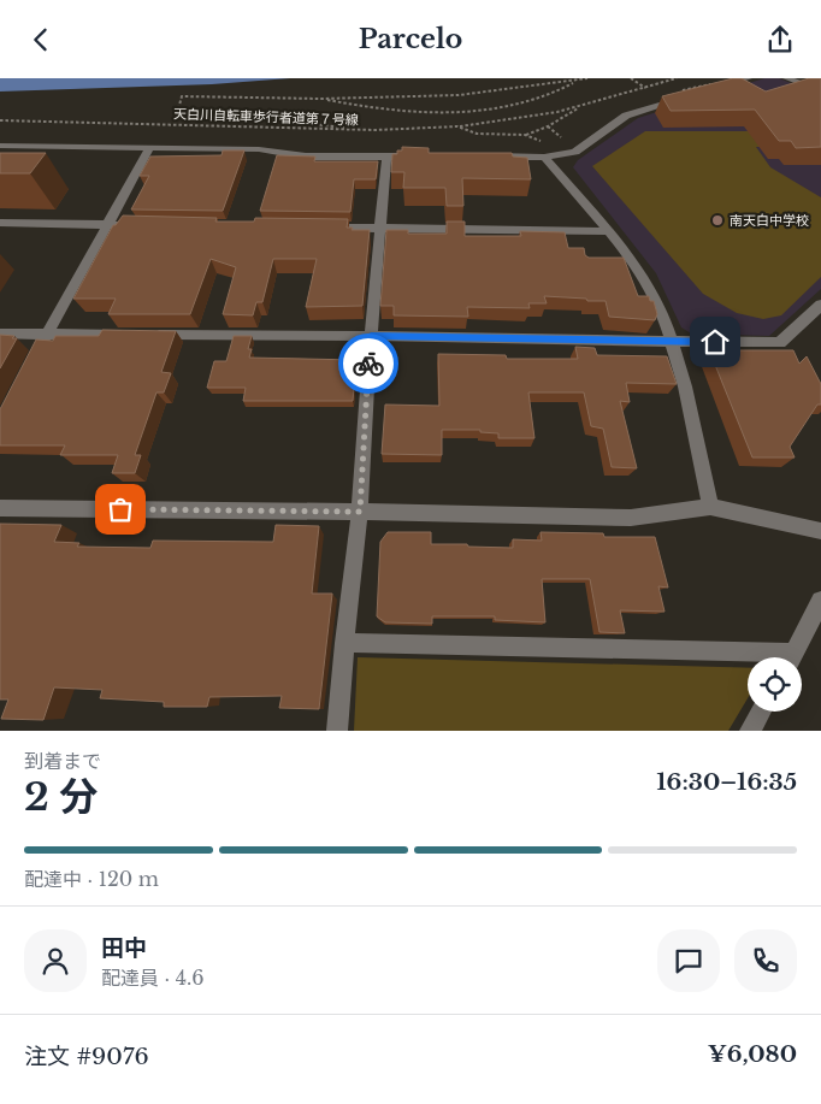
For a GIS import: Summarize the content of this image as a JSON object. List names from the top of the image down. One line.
{"streets":{"path":["天白川自転車歩行者道第７号線"]},"places":["南天白中学校"],"page":{"header":"Parcelo","heading":["2 分","到着まで","16:30–16:35"],"panel":["田中","配達員 · 4.6","注文 #9076","¥6,080"],"bar":"配達中 · 120 m"}}
